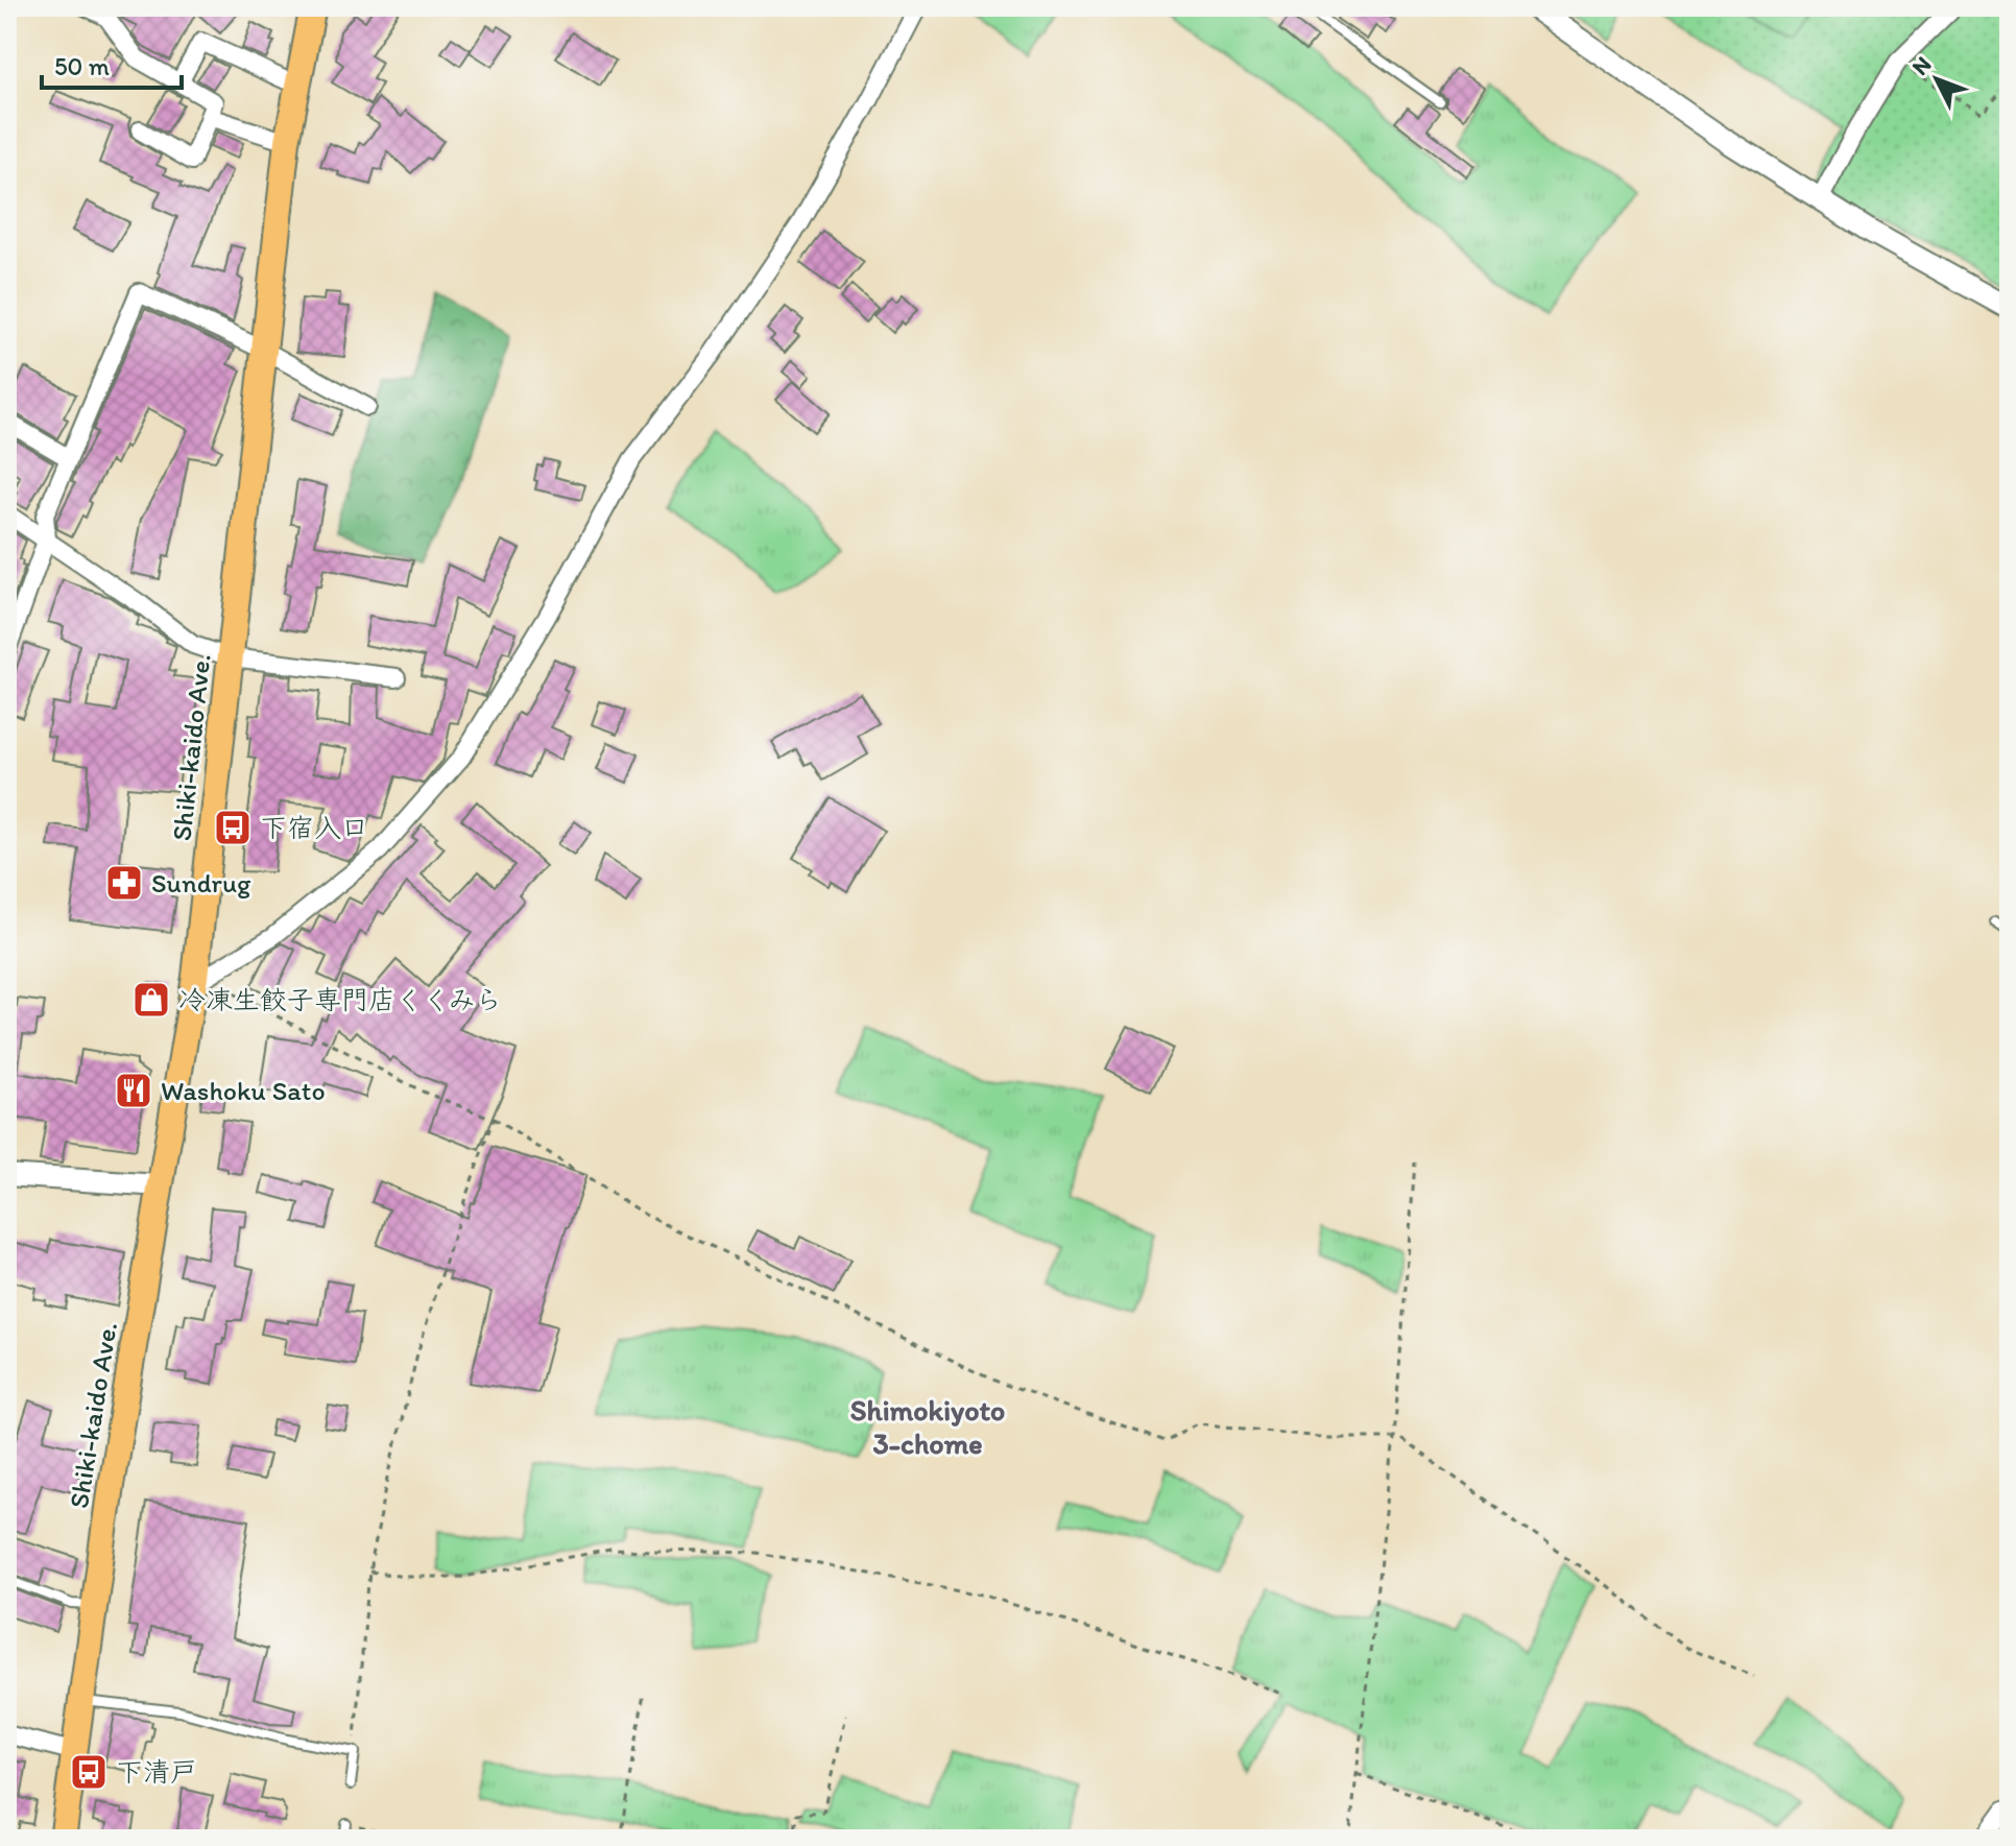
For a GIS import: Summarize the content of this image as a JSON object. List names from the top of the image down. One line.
{"streets":{"main road":["Shiki-kaido Ave."]},"districts":["Shimokiyoto 3-chome"],"places":{"bus stop":["下宿入口","下清戸"],"pharmacy":["Sundrug"],"shop":["冷凍生餃子専門店くくみら"],"restaurant":["Washoku Sato"]},"scale_bar":"50 m","north":"top left"}
